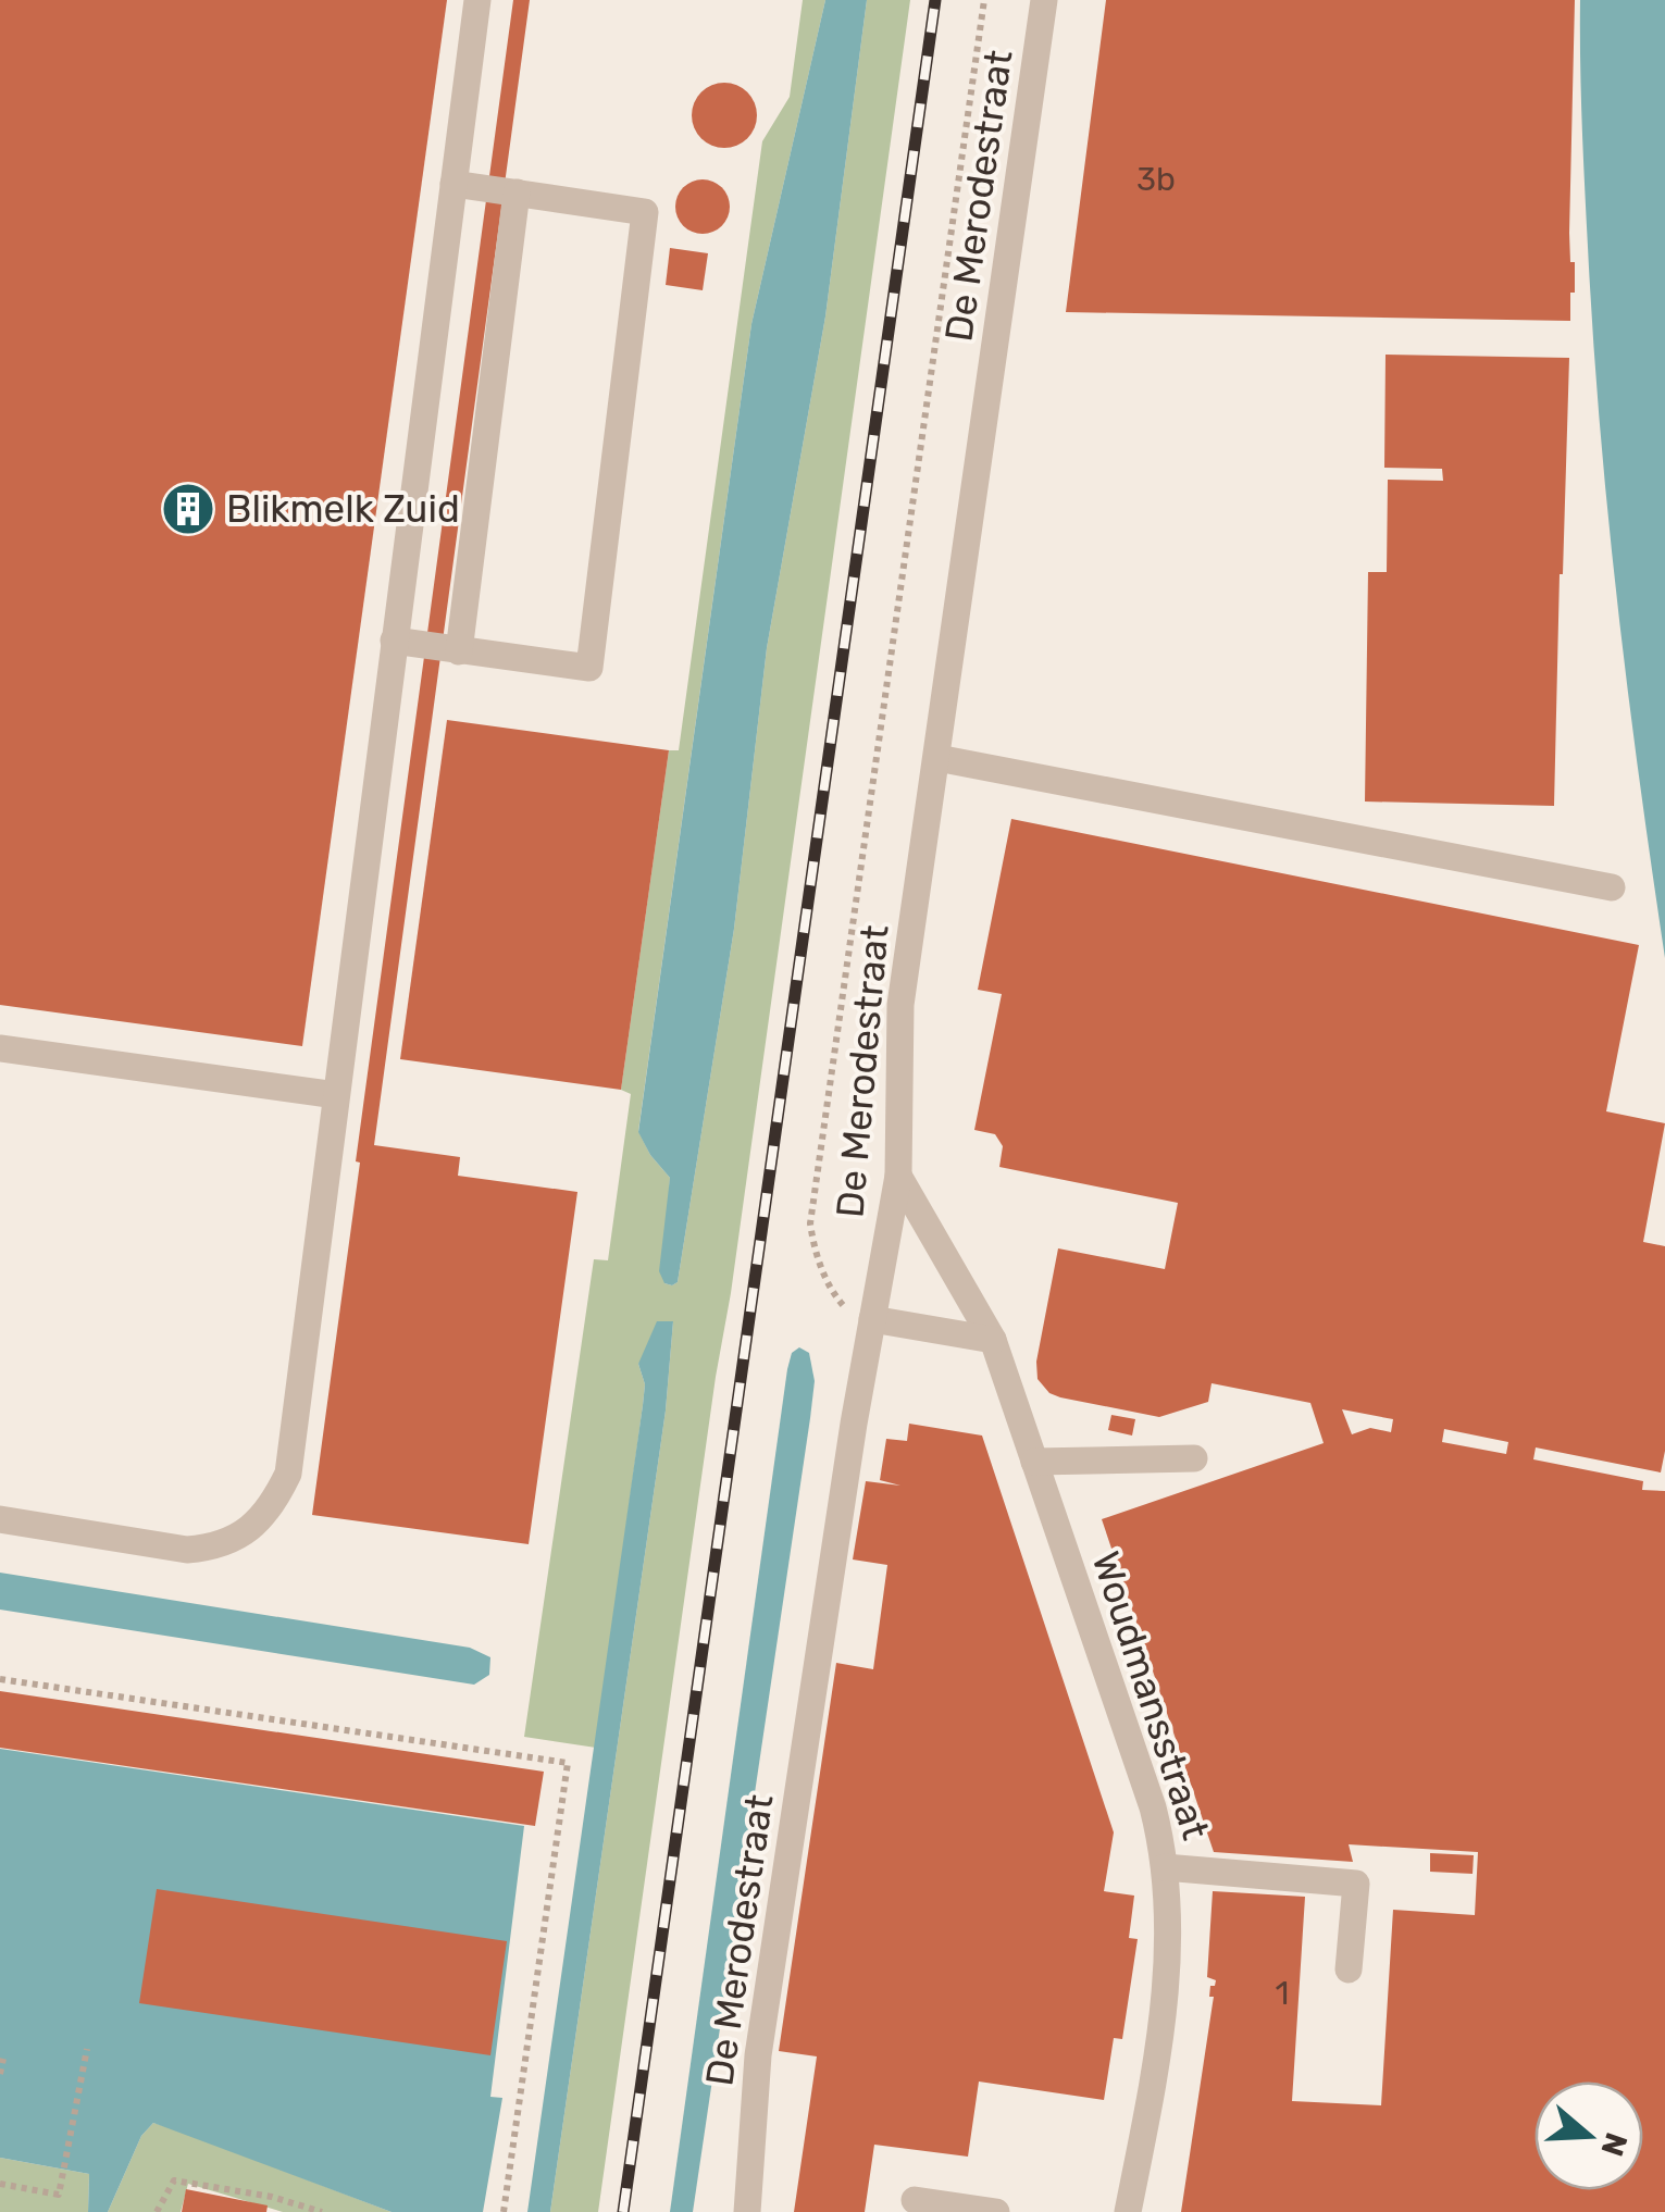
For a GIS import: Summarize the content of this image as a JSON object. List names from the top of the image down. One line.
{"streets":{"street":["De Merodestraat","Woudmansstraat"]},"crossings":[["De Merodestraat","Woudmansstraat"]],"places":{"building":["Blikmelk Zuid"]},"house_numbers":["3b","1"],"north":"right"}
